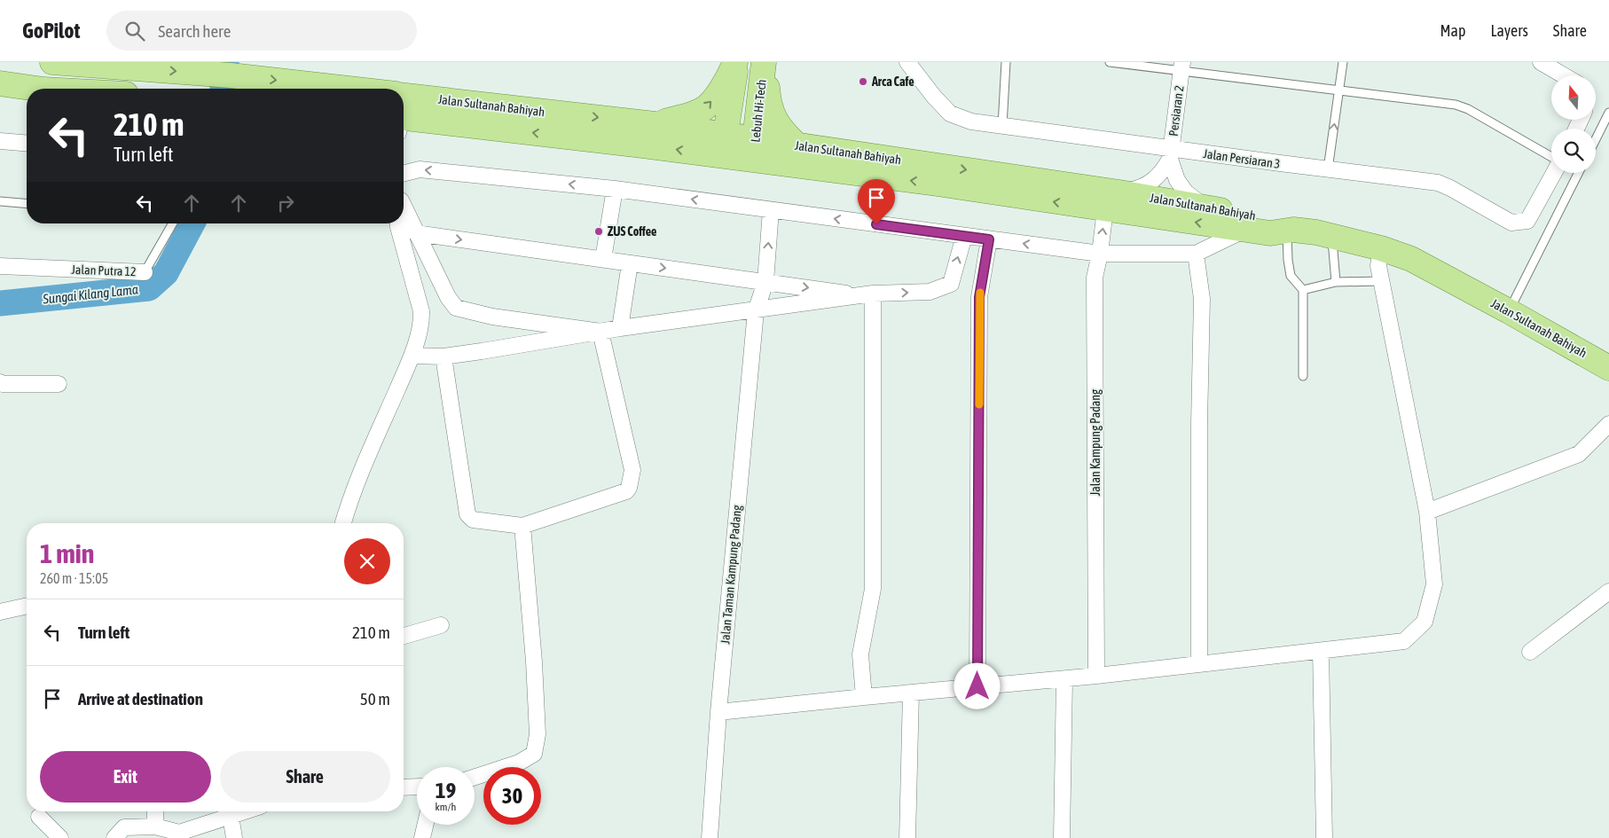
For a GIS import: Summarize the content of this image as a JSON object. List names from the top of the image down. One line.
{"streets":{"main road":["Jalan Sultanah Bahiyah","Lebuh Hi-Tech"],"street":["Persiaran 2","Jalan Persiaran 3","Jalan Putra 12","Jalan Kampung Padang","Jalan Taman Kampung Padang"]},"crossings":[["Jalan Sultanah Bahiyah","Lebuh Hi-Tech"],["Jalan Sultanah Bahiyah","Jalan Kampung Padang"],["Persiaran 2","Jalan Persiaran 3"]],"water":["Sungai Kilang Lama"],"places":["Arca Cafe","ZUS Coffee"],"north":"top","page":{"header":"GoPilot","search":"Search here","nav":["Map","Layers","Share"],"turn":["210 m","Turn left"],"heading":["1 min","260 m · 15:05"],"list":[{"name":"Turn left","value":"210 m"},{"name":"Arrive at destination","value":"50 m"}],"buttons":["Exit","Share"],"speed":"19 km/h","limit":"30"}}
